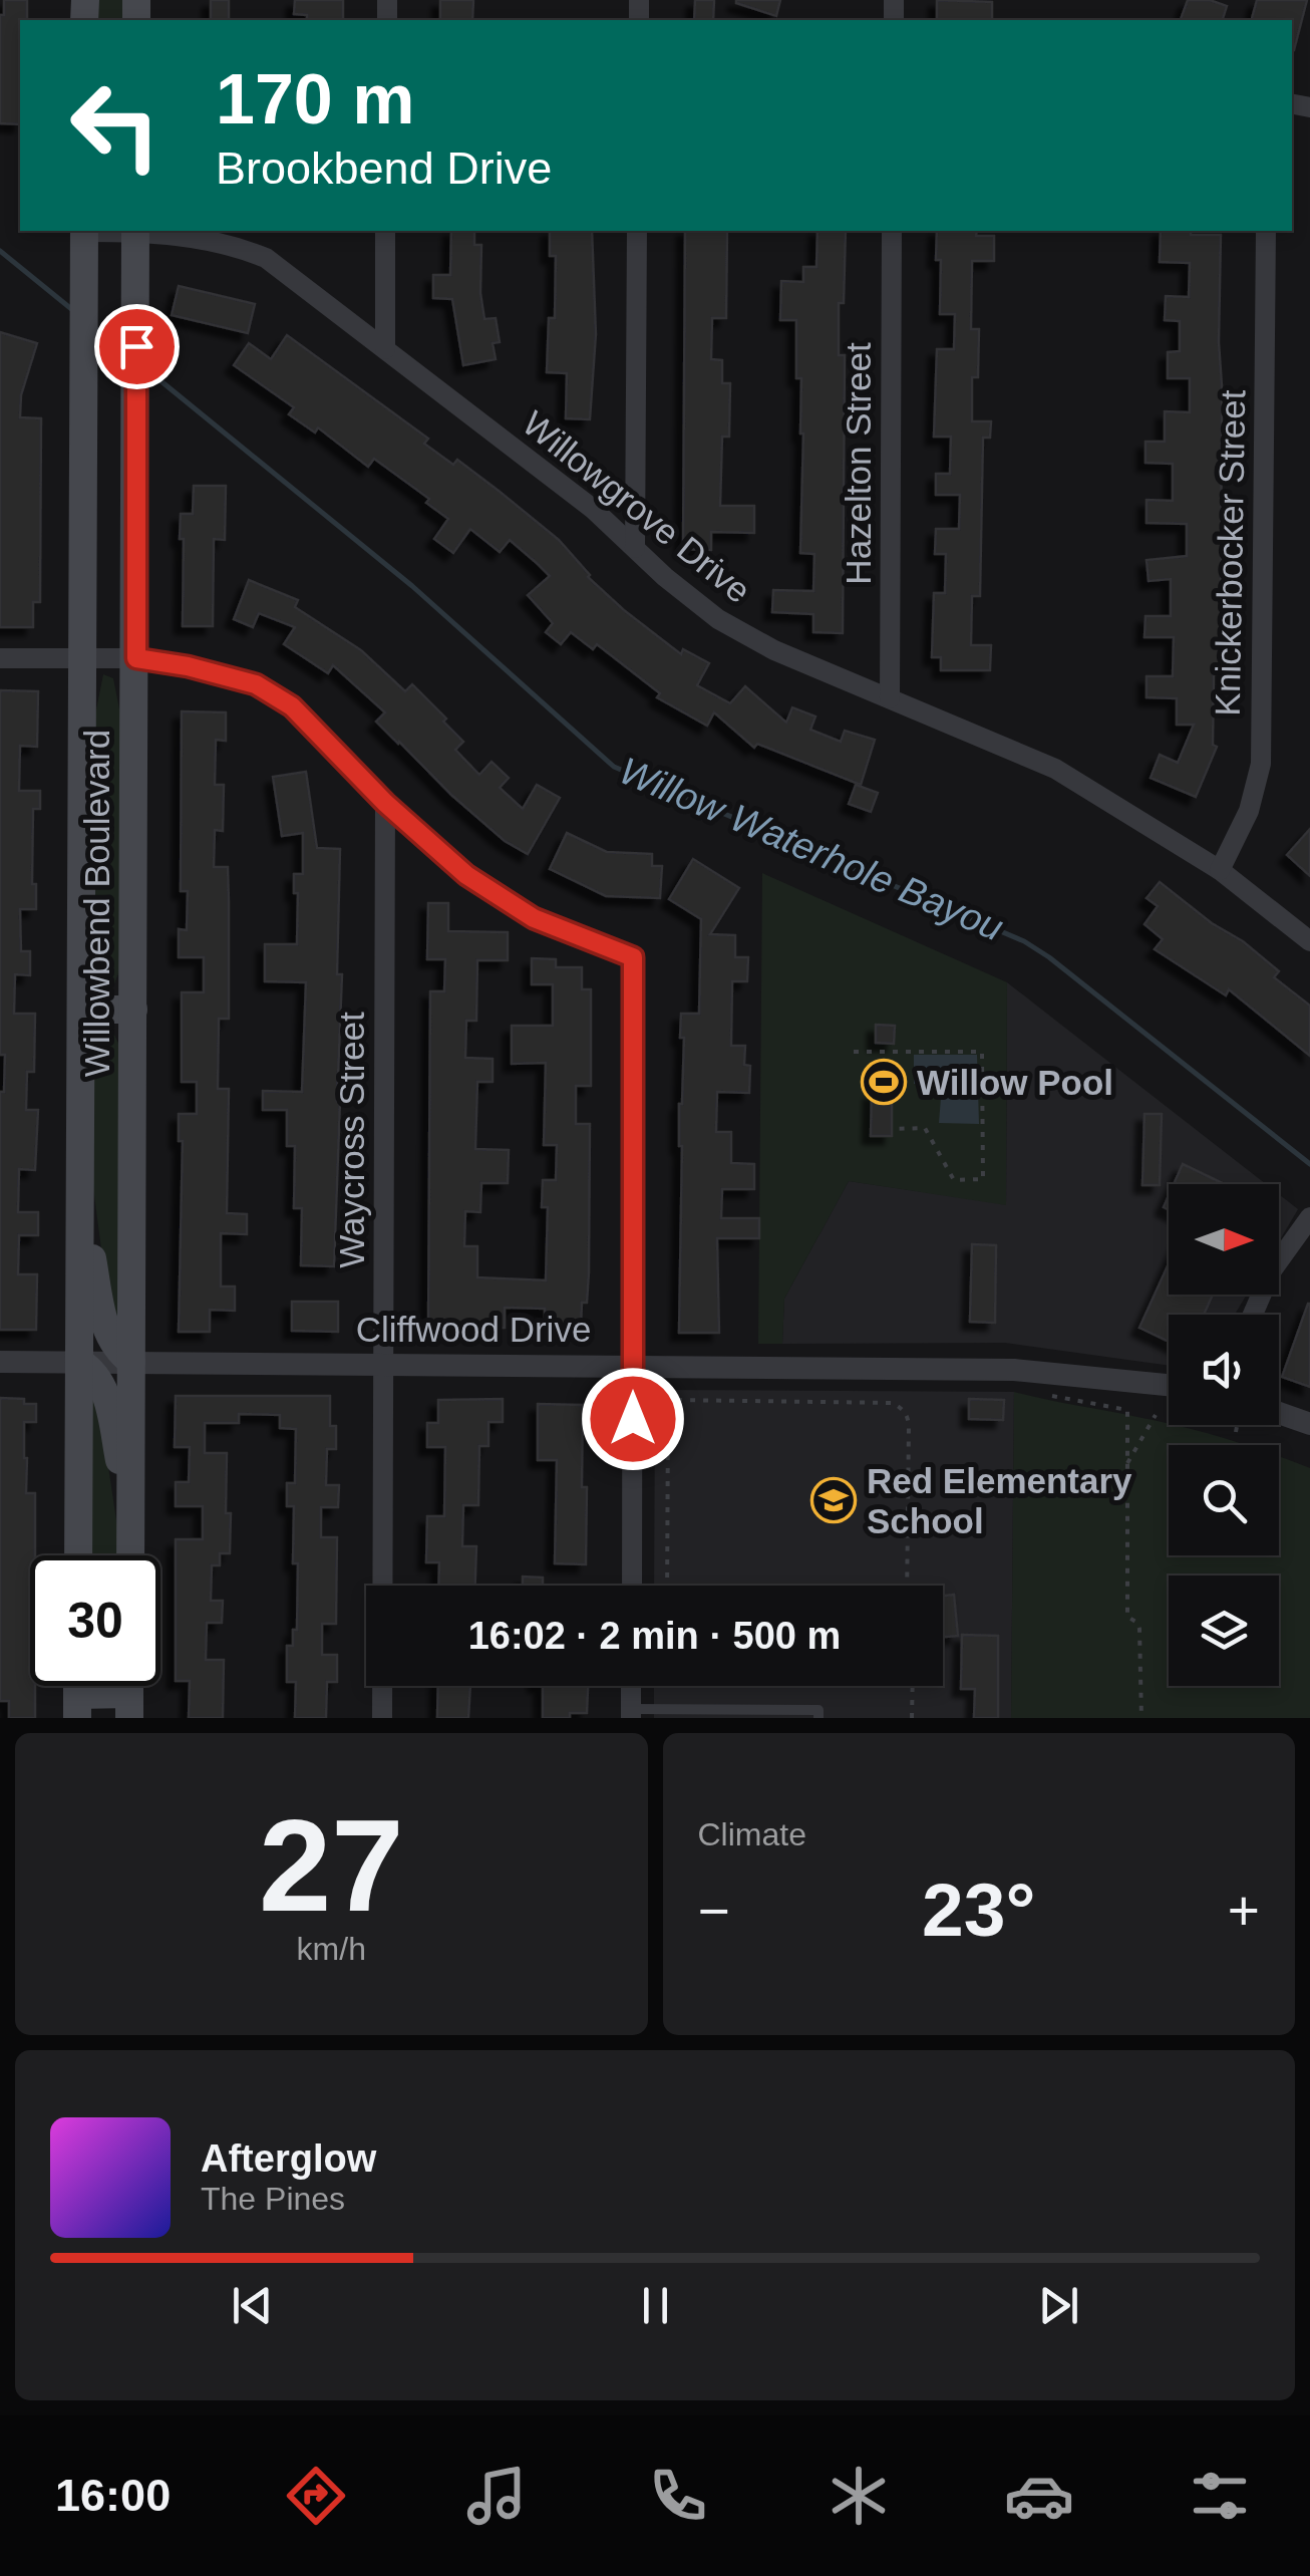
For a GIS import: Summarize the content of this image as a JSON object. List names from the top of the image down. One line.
{"streets":{"main road":["Willowbend Boulevard"],"street":["Hazelton Street","Willowgrove Drive","Knickerbocker Street","Waycross Street","Cliffwood Drive"]},"crossings":[["Hazelton Street","Willowgrove Drive"],["Willowgrove Drive","Knickerbocker Street"],["Willowbend Boulevard","Cliffwood Drive"],["Waycross Street","Cliffwood Drive"]],"water":["Willow Waterhole Bayou"],"places":{"sports":["Willow Pool"],"school or university":["Red Elementary School"]},"north":"right","page":{"turn":["170 m","Brookbend Drive"],"limit":"30","trip":"16:02 · 2 min · 500 m","tile":[["27","km/h"],"Climate"],"heat":["−","23°","+"],"song":["Afterglow","The Pines"],"tabs":"16:00"}}
